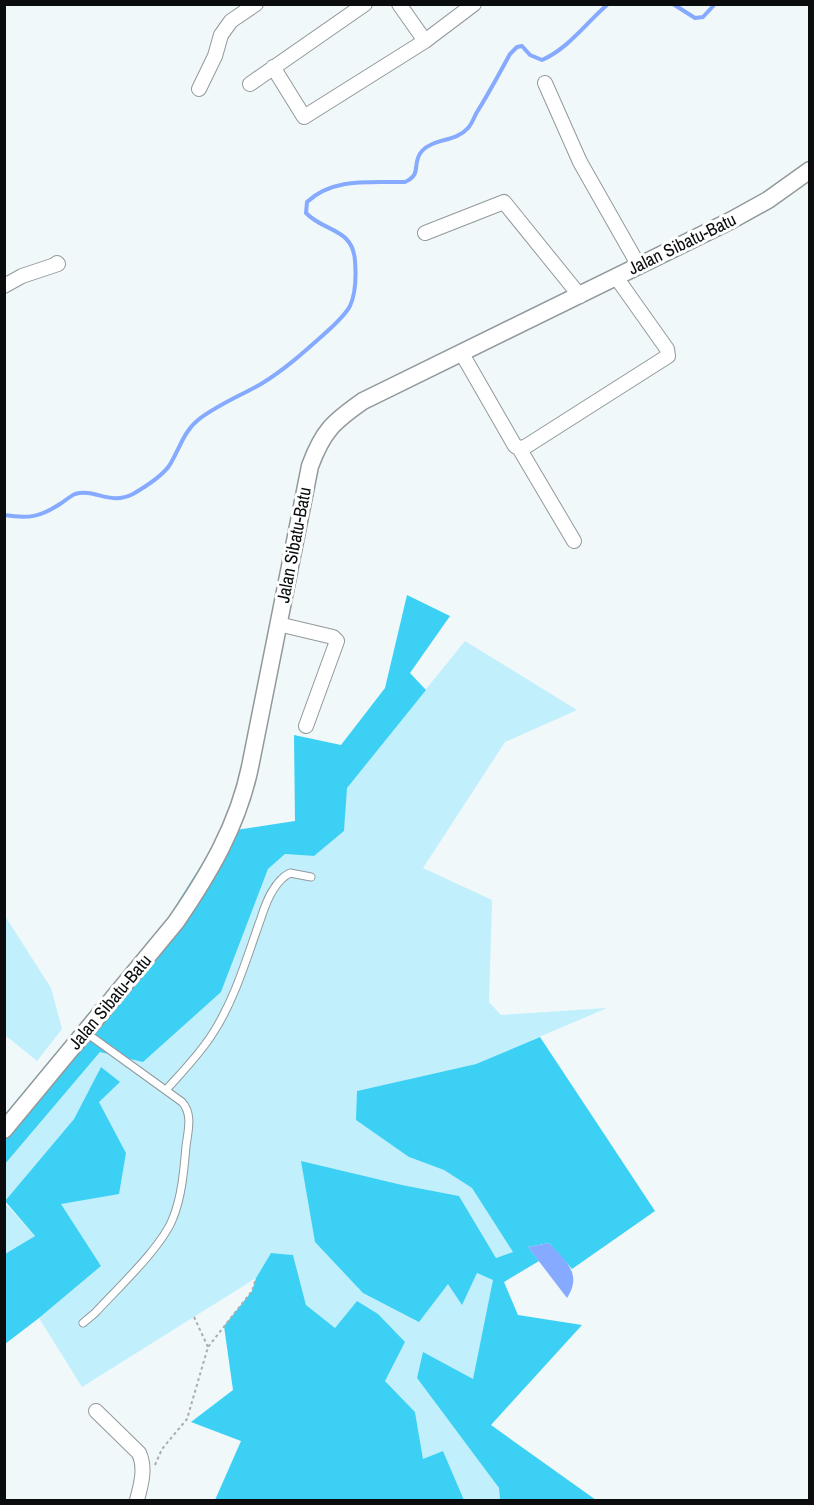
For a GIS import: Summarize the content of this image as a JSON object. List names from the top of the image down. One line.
{"streets":{"street":["Jalan Sibatu-Batu"]}}
